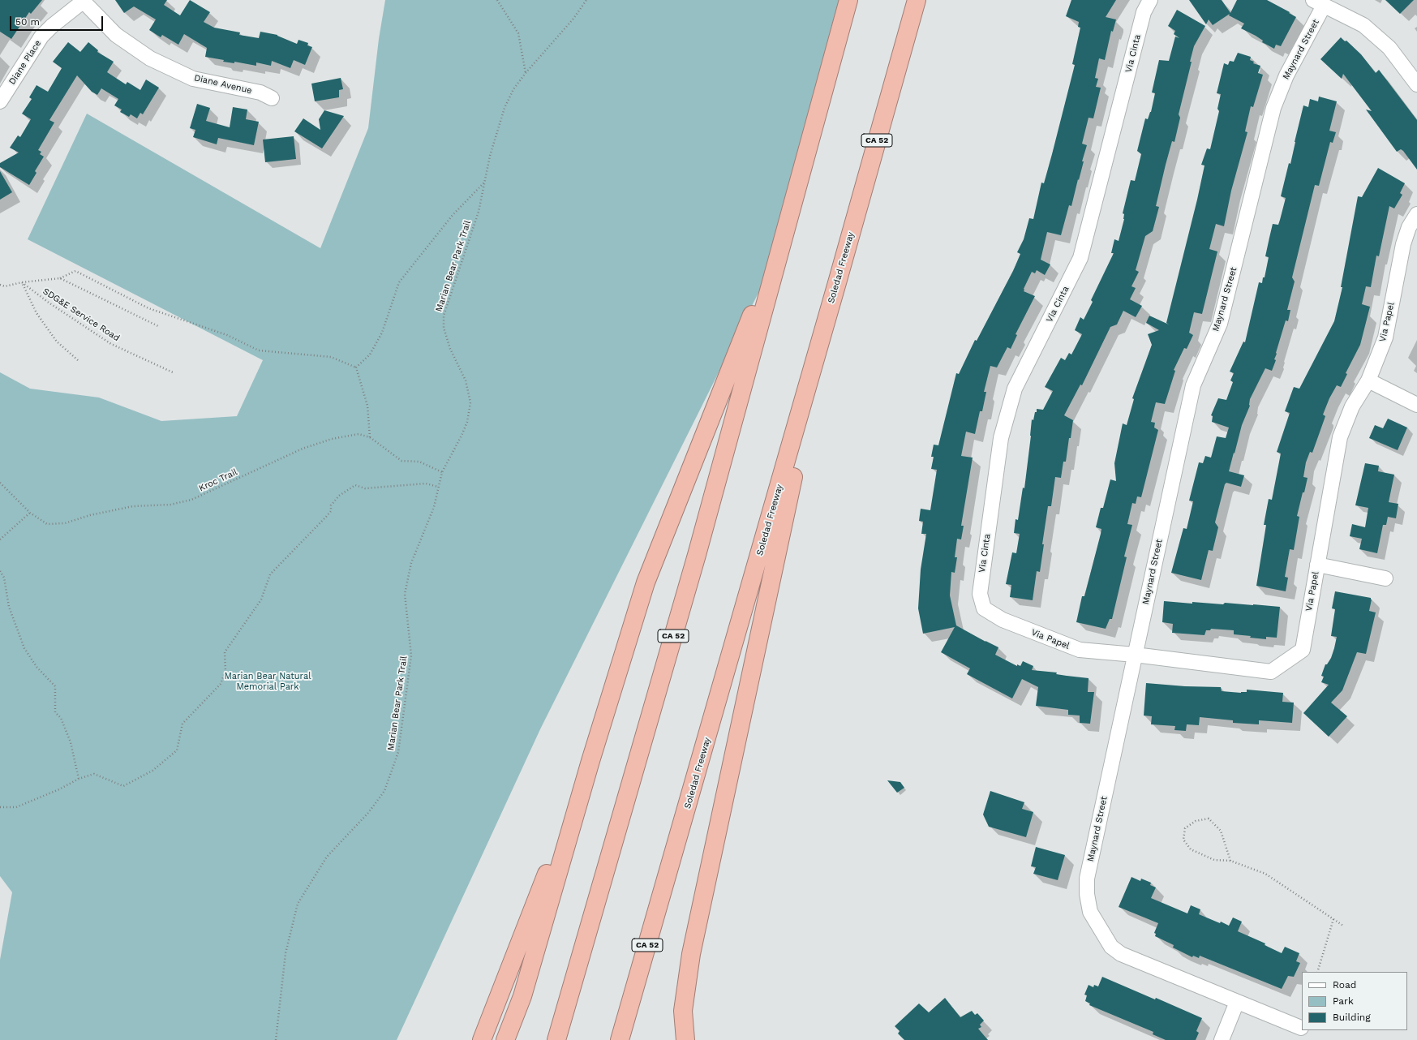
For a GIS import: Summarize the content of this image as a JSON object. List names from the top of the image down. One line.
{"streets":{"highway":["CA 52","Soledad Freeway"],"street":["Maynard Street","Via Cinta","Diane Place","Diane Avenue","Via Papel"],"path":["Marian Bear Park Trail","SDG&E Service Road","Kroc Trail"]},"crossings":[["Maynard Street","Via Papel"],["Via Cinta","Via Papel"],["Diane Place","Diane Avenue"],["Marian Bear Park Trail","Kroc Trail"]],"parks":["Marian Bear Natural Memorial Park"],"legend":["Road","Park","Building"],"scale_bar":"50 m"}
